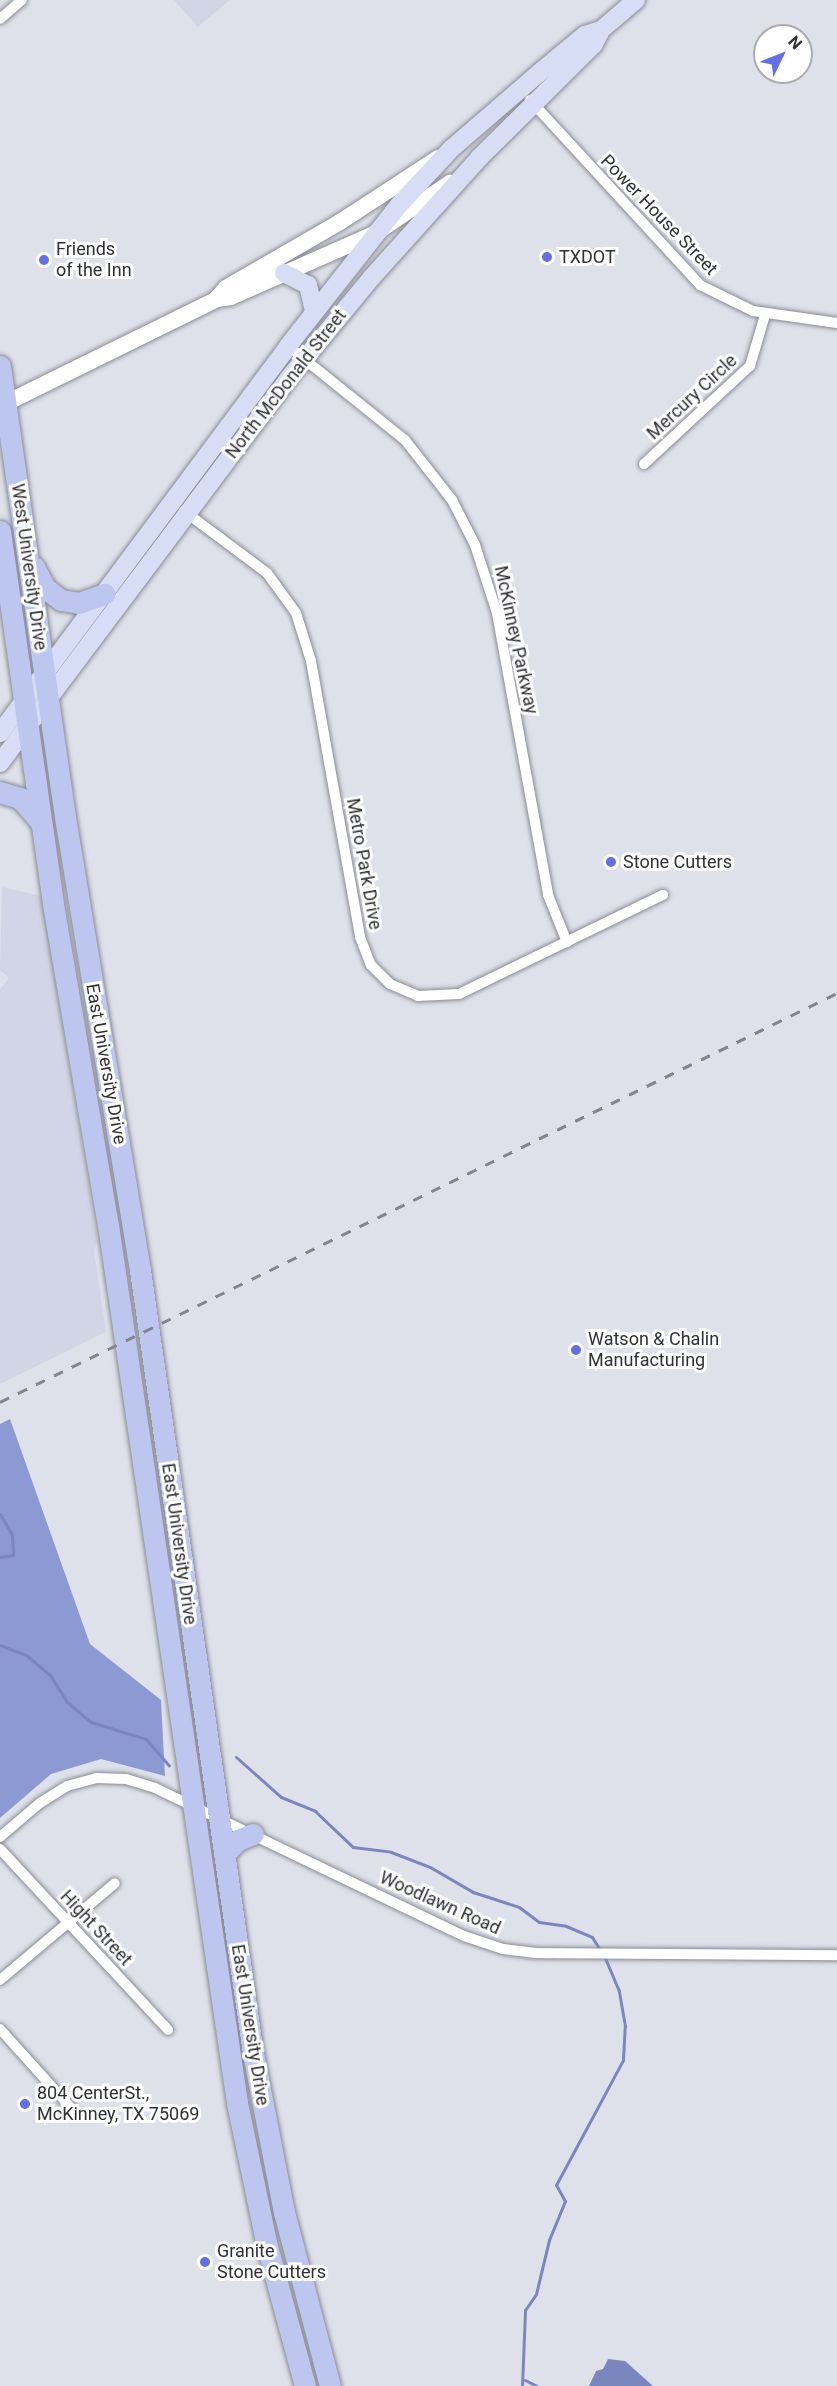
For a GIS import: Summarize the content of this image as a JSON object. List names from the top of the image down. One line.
{"streets":{"highway":["West University Drive","East University Drive"],"main road":["North McDonald Street"],"street":["Power House Street","Mercury Circle","McKinney Parkway","Metro Park Drive","Woodlawn Road","Hight Street"]},"crossings":[["Power House Street","North McDonald Street"],["Power House Street","Mercury Circle"],["North McDonald Street","West University Drive"],["North McDonald Street","McKinney Parkway"],["North McDonald Street","Metro Park Drive"],["North McDonald Street","East University Drive"],["West University Drive","East University Drive"],["McKinney Parkway","Metro Park Drive"],["East University Drive","Woodlawn Road"]],"places":["TXDOT","Friends of the Inn","Stone Cutters","Watson & Chalin Manufacturing","804 CenterSt., McKinney, TX 75069","Granite Stone Cutters"],"north":"top right"}
